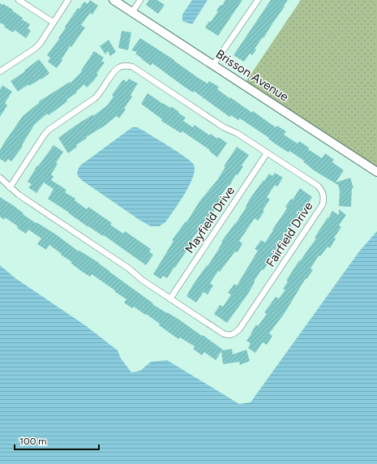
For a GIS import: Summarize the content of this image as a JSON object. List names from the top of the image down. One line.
{"streets":{"street":["Brisson Avenue","Mayfield Drive","Fairfield Drive"]},"crossings":[["Mayfield Drive","Fairfield Drive"]],"scale_bar":"100 m"}
